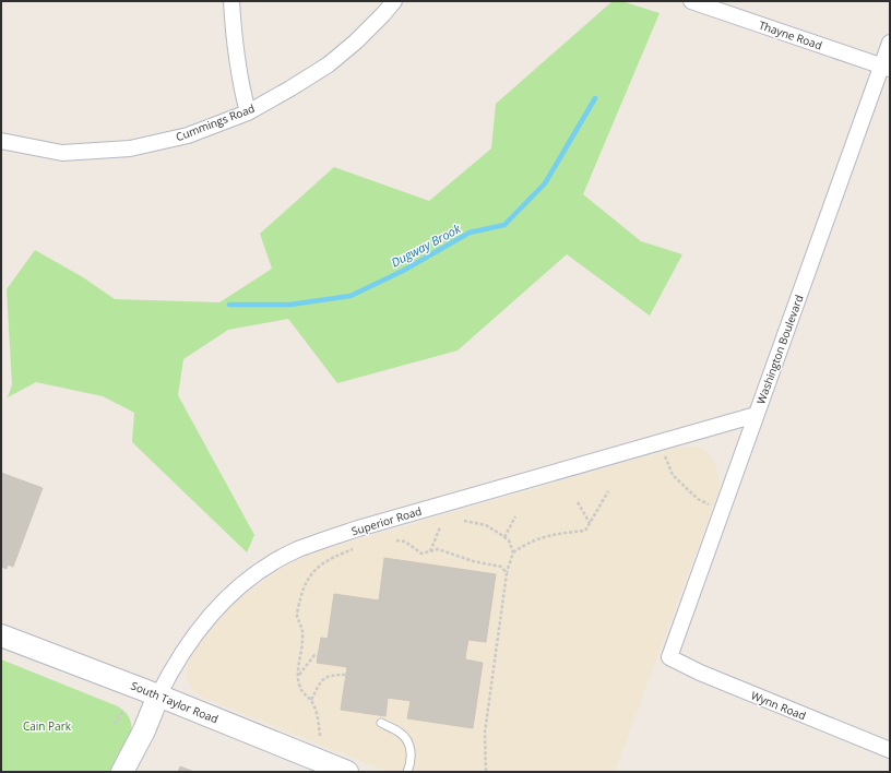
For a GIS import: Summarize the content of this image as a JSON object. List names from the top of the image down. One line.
{"streets":{"main road":["Superior Road","South Taylor Road"],"street":["Thayne Road","Cummings Road","Washington Boulevard","Wynn Road"]},"crossings":[["Thayne Road","Washington Boulevard"],["Washington Boulevard","Superior Road"],["Washington Boulevard","Wynn Road"],["Superior Road","South Taylor Road"]],"water":["Dugway Brook"],"parks":["Cain Park"]}
